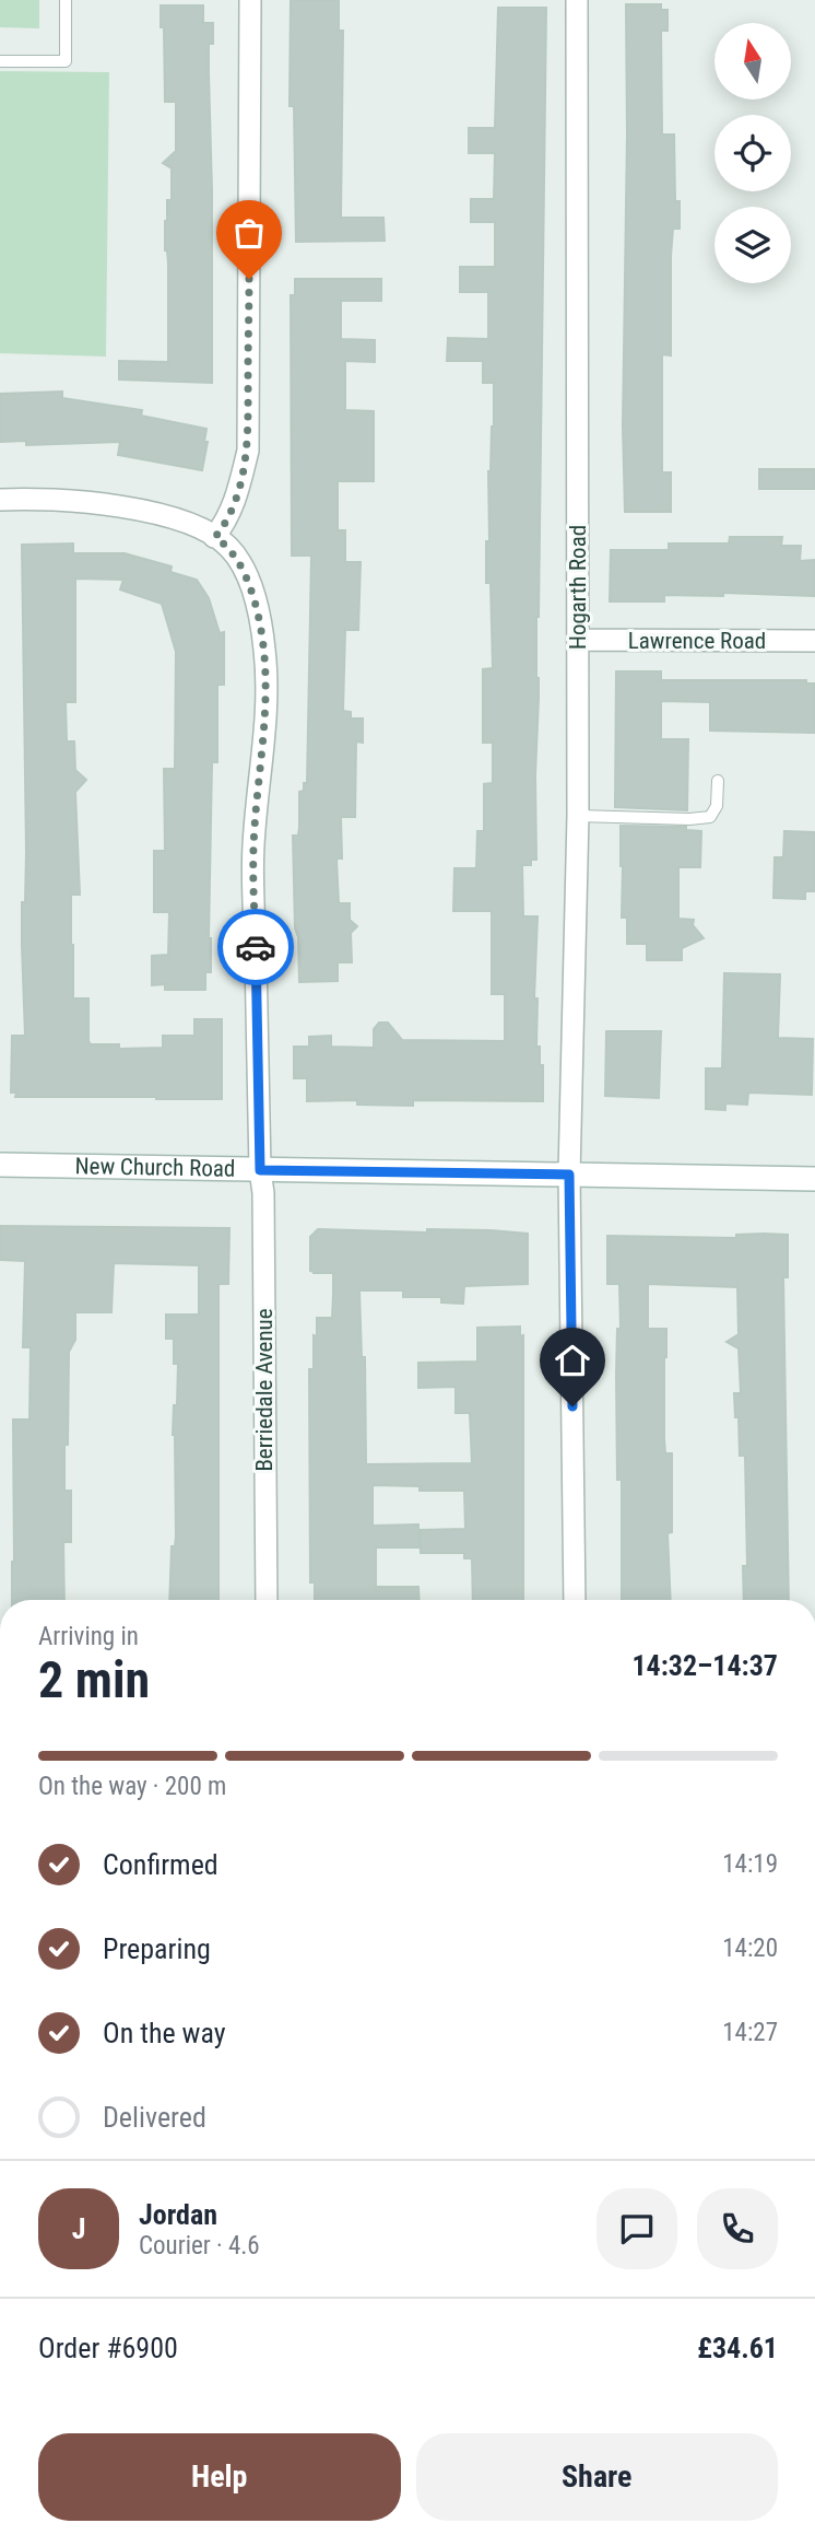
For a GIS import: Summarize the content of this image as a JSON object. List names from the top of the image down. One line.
{"streets":{"main road":["New Church Road"],"street":["Hogarth Road","Lawrence Road","Berriedale Avenue"]},"crossings":[["Hogarth Road","Lawrence Road"],["Hogarth Road","New Church Road"],["New Church Road","Berriedale Avenue"]],"north":"top","page":{"heading":["2 min","Arriving in","14:32–14:37"],"panel":["Jordan","Courier · 4.6","Order #6900","£34.61"],"bar":"On the way · 200 m","list":[["Confirmed","14:19"],["Preparing","14:20"],["On the way","14:27"],"Delivered"],"round":"J","buttons":["Help","Share"]}}
